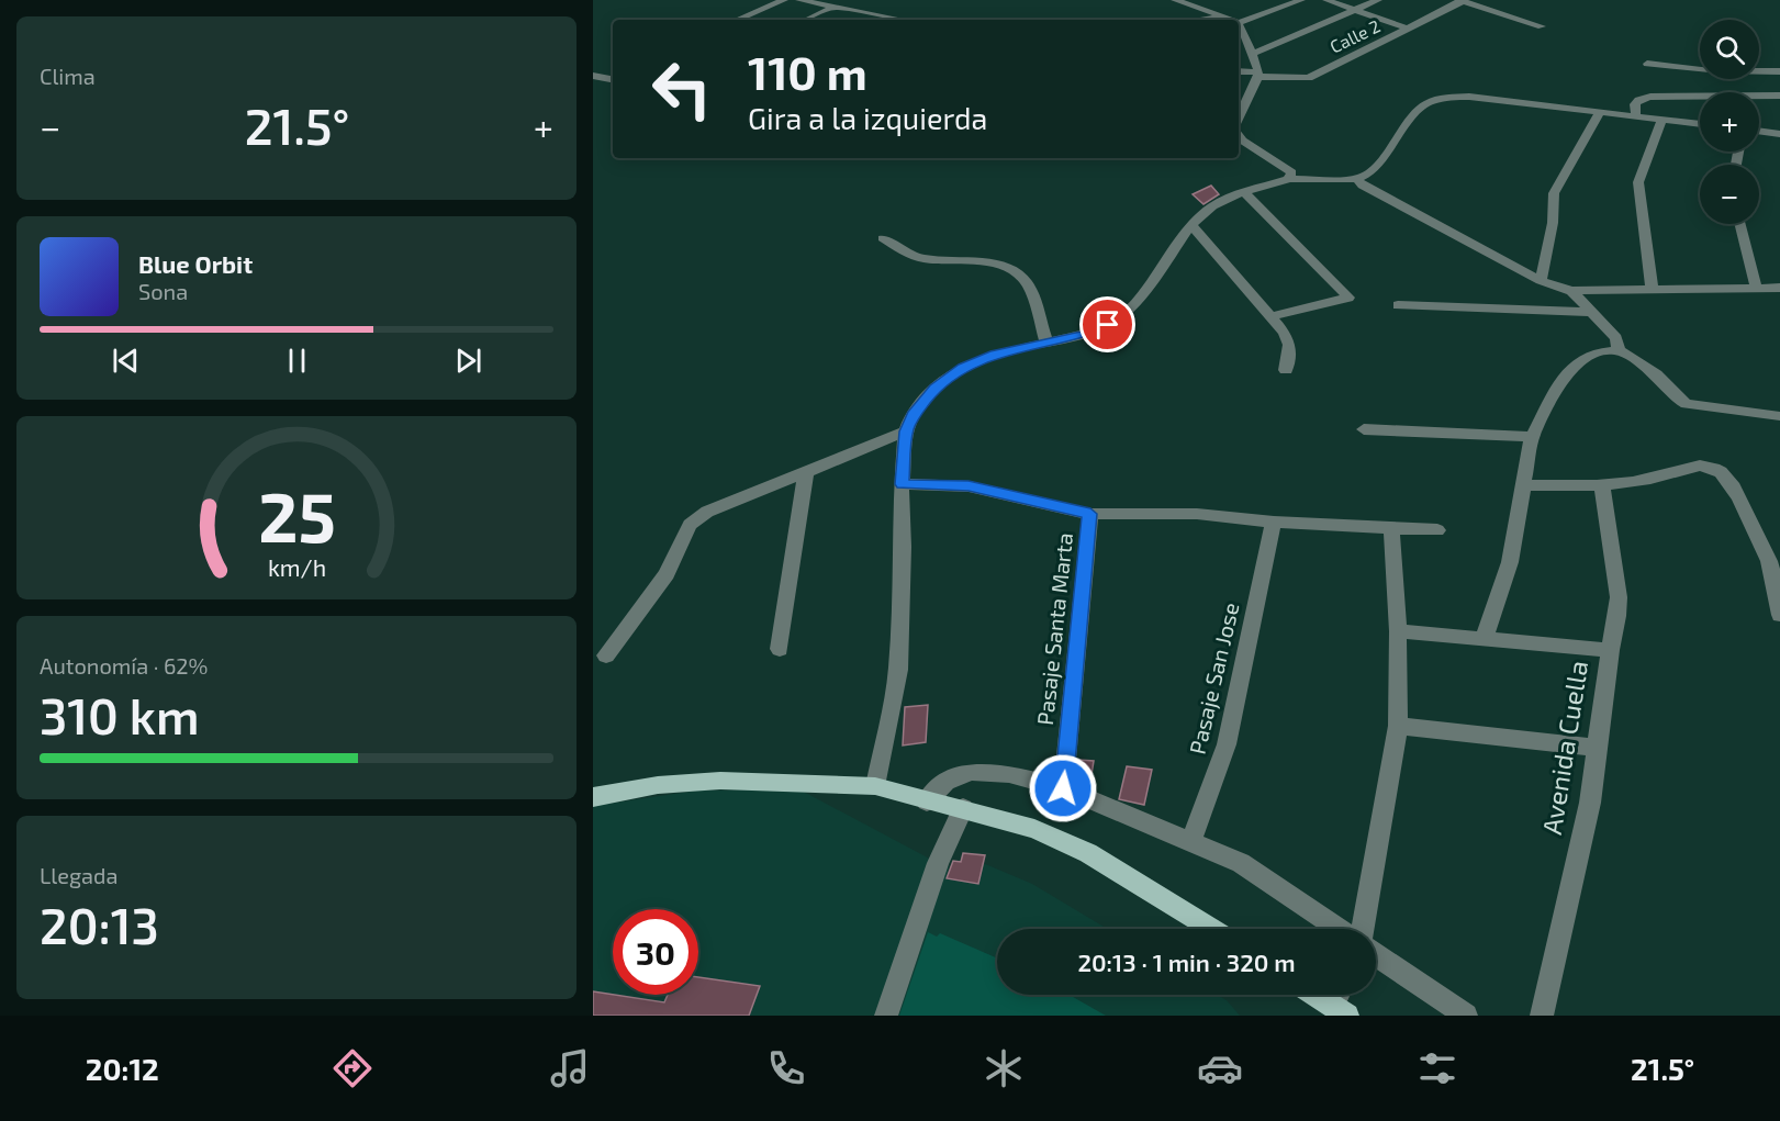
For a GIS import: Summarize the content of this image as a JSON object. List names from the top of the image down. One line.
{"streets":{"street":["Calle 2","Pasaje Santa Marta","Pasaje San Jose","Avenida Cuella"]},"page":{"tile":["Clima",["Autonomía · 62%","310 km"],["Llegada","20:13"]],"map_buttons":["+","−"],"turn":["110 m","Gira a la izquierda"],"heat":["−","21.5°","+"],"song":["Blue Orbit","Sona"],"limit":"30","trip":"20:13 · 1 min · 320 m","tabs":["20:12","21.5°"],"gauge":["25","km/h"]}}
